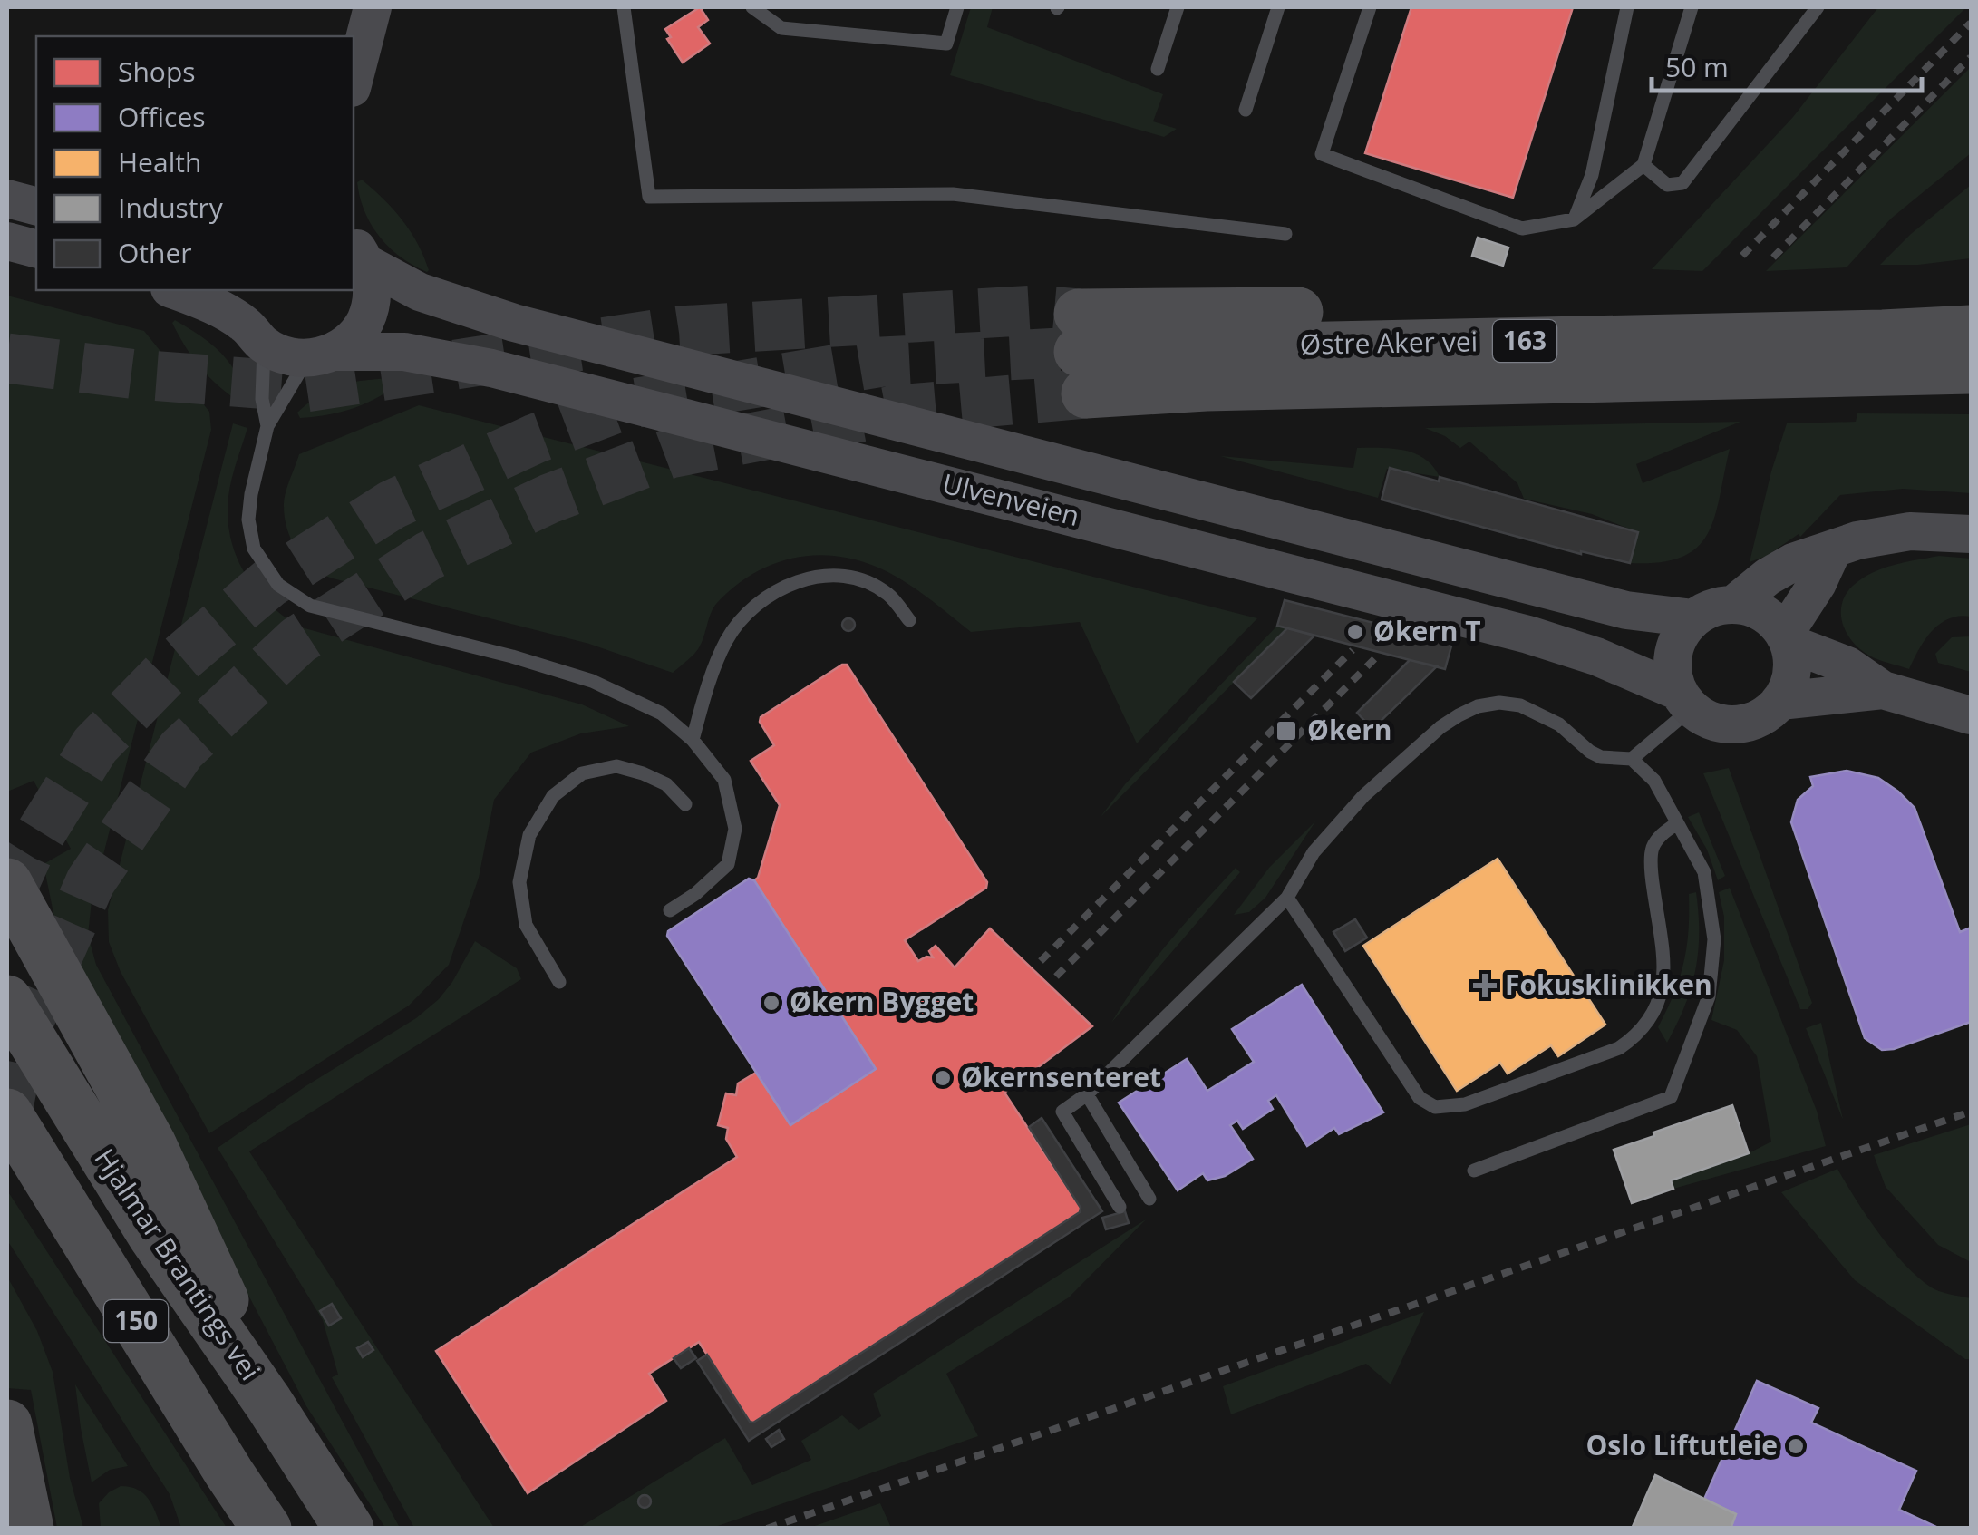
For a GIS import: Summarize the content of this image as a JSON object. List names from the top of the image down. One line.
{"streets":{"highway":["163","Østre Aker vei","Hjalmar Brantings vei","150"],"main road":["Ulvenveien"]},"crossings":[["163","Østre Aker vei"]],"places":{"other":["Økern T","Økern Bygget","Økernsenteret","Oslo Liftutleie"],"transit":["Økern"],"health":["Fokusklinikken"]},"legend":["Shops","Offices","Health","Industry","Other"],"scale_bar":"50 m"}
